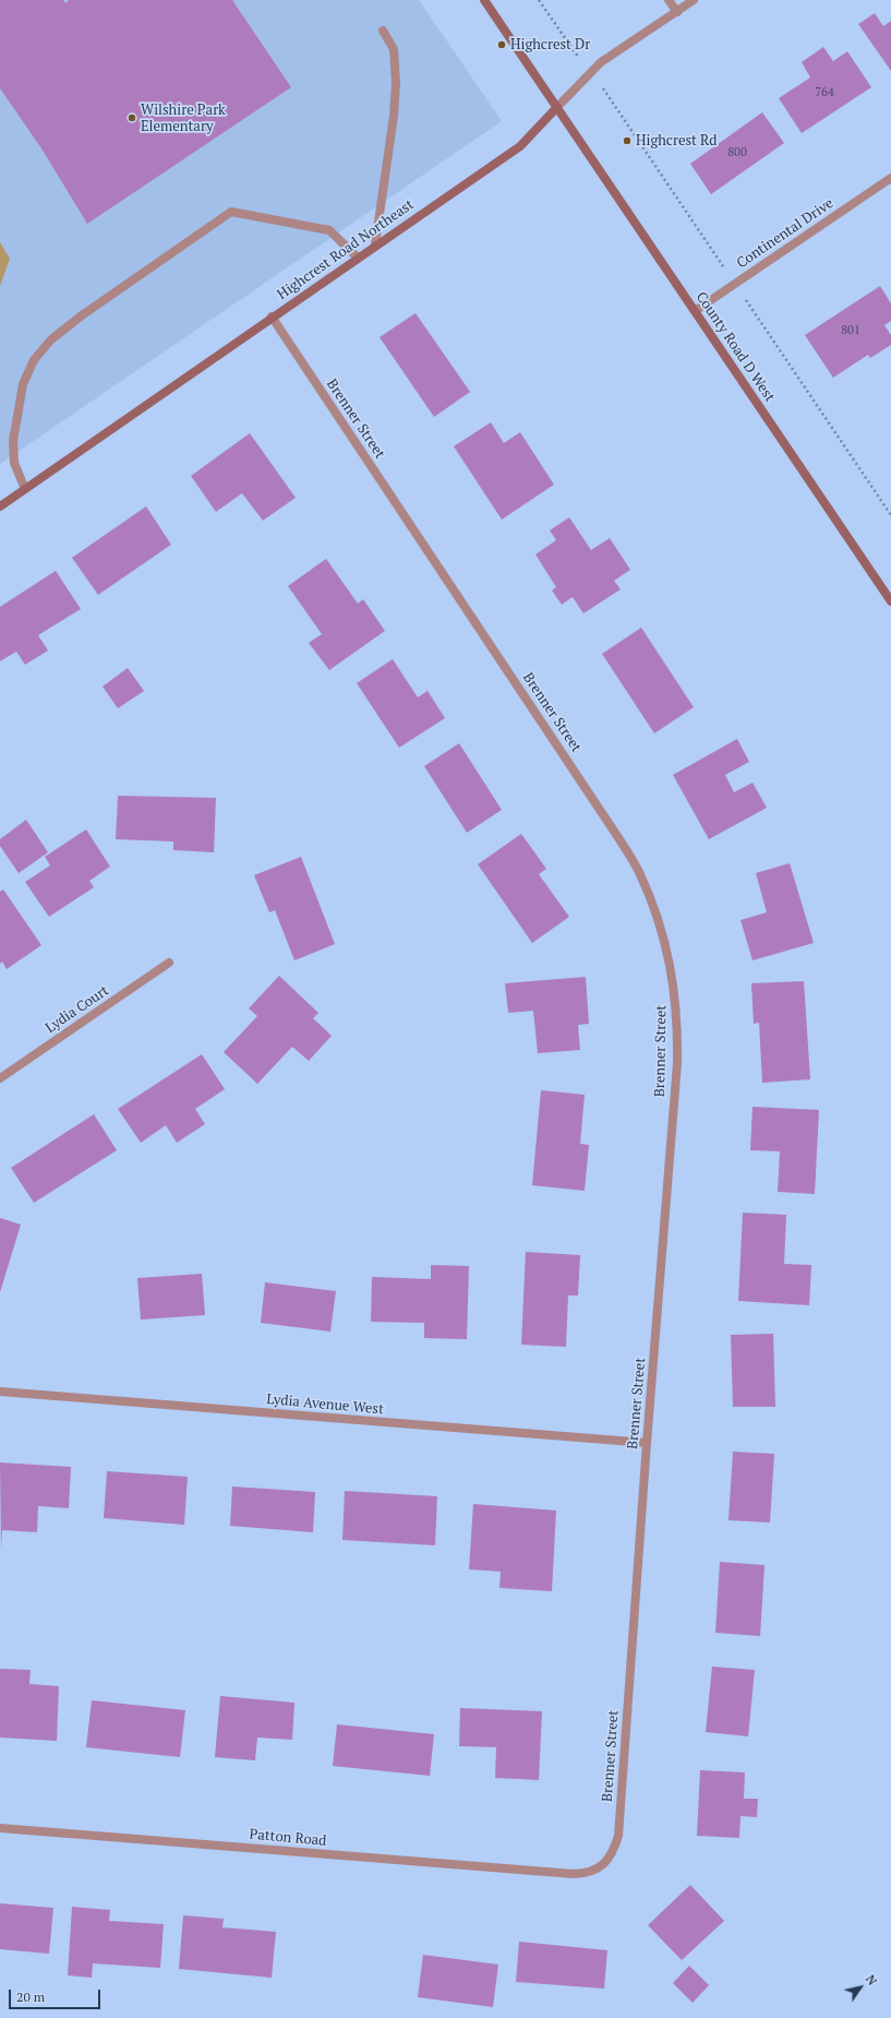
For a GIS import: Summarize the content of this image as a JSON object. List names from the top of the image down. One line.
{"streets":{"main road":["Highcrest Road Northeast","County Road D West"],"street":["Continental Drive","Brenner Street","Lydia Court","Lydia Avenue West","Patton Road"]},"crossings":[["Continental Drive","County Road D West"],["Highcrest Road Northeast","County Road D West"],["Highcrest Road Northeast","Brenner Street"],["Brenner Street","Lydia Avenue West"],["Brenner Street","Patton Road"]],"places":["Highcrest Dr","Wilshire Park Elementary","Highcrest Rd"],"house_numbers":["764","800","801"],"scale_bar":"20 m","north":"top right"}
